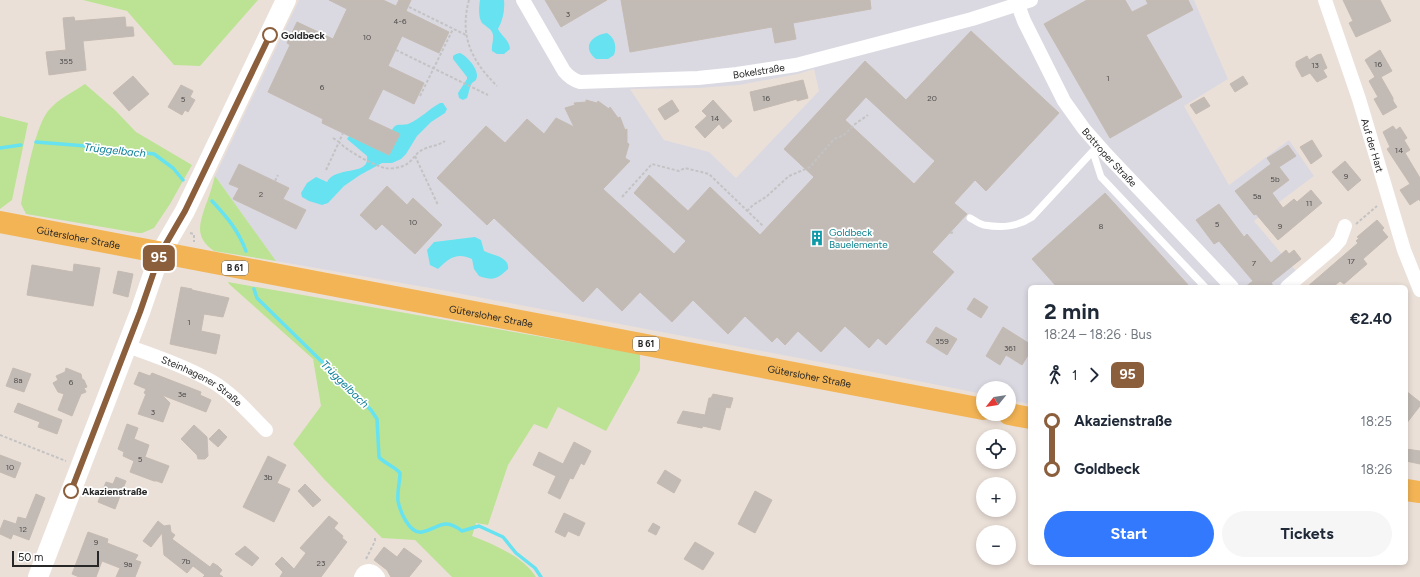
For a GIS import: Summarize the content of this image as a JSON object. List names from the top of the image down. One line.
{"streets":{"main road":["Gütersloher Straße","B 61"],"street":["Bokelstraße","Auf der Hart","Bottroper Straße","Steinhagener Straße"]},"crossings":[["Bokelstraße","Bottroper Straße"]],"water":["Trüggelbach"],"places":{"other":["Goldbeck","Akazienstraße"],"building":["Goldbeck Bauelemente"]},"lines":["bus line 95"],"house_numbers":["3","4-6","10","355","16","13","1","6","16","20","5","14","14","9","5b","2","5a","11","10","5","8","9","17","7","1","359","361","8a","6","3e","3","5","10","3b","12","9","7b","23","9a"],"scale_bar":"50 m","north":"bottom left","page":{"on_map":"95","heading":["2 min","18:24 – 18:26 · Bus","€2.40"],"legs":["1","95"],"map_buttons":["+","−"],"list":[{"name":"Akazienstraße","value":"18:25"},{"name":"Goldbeck","value":"18:26"}],"buttons":["Start","Tickets"],"scale":"50 m"}}
